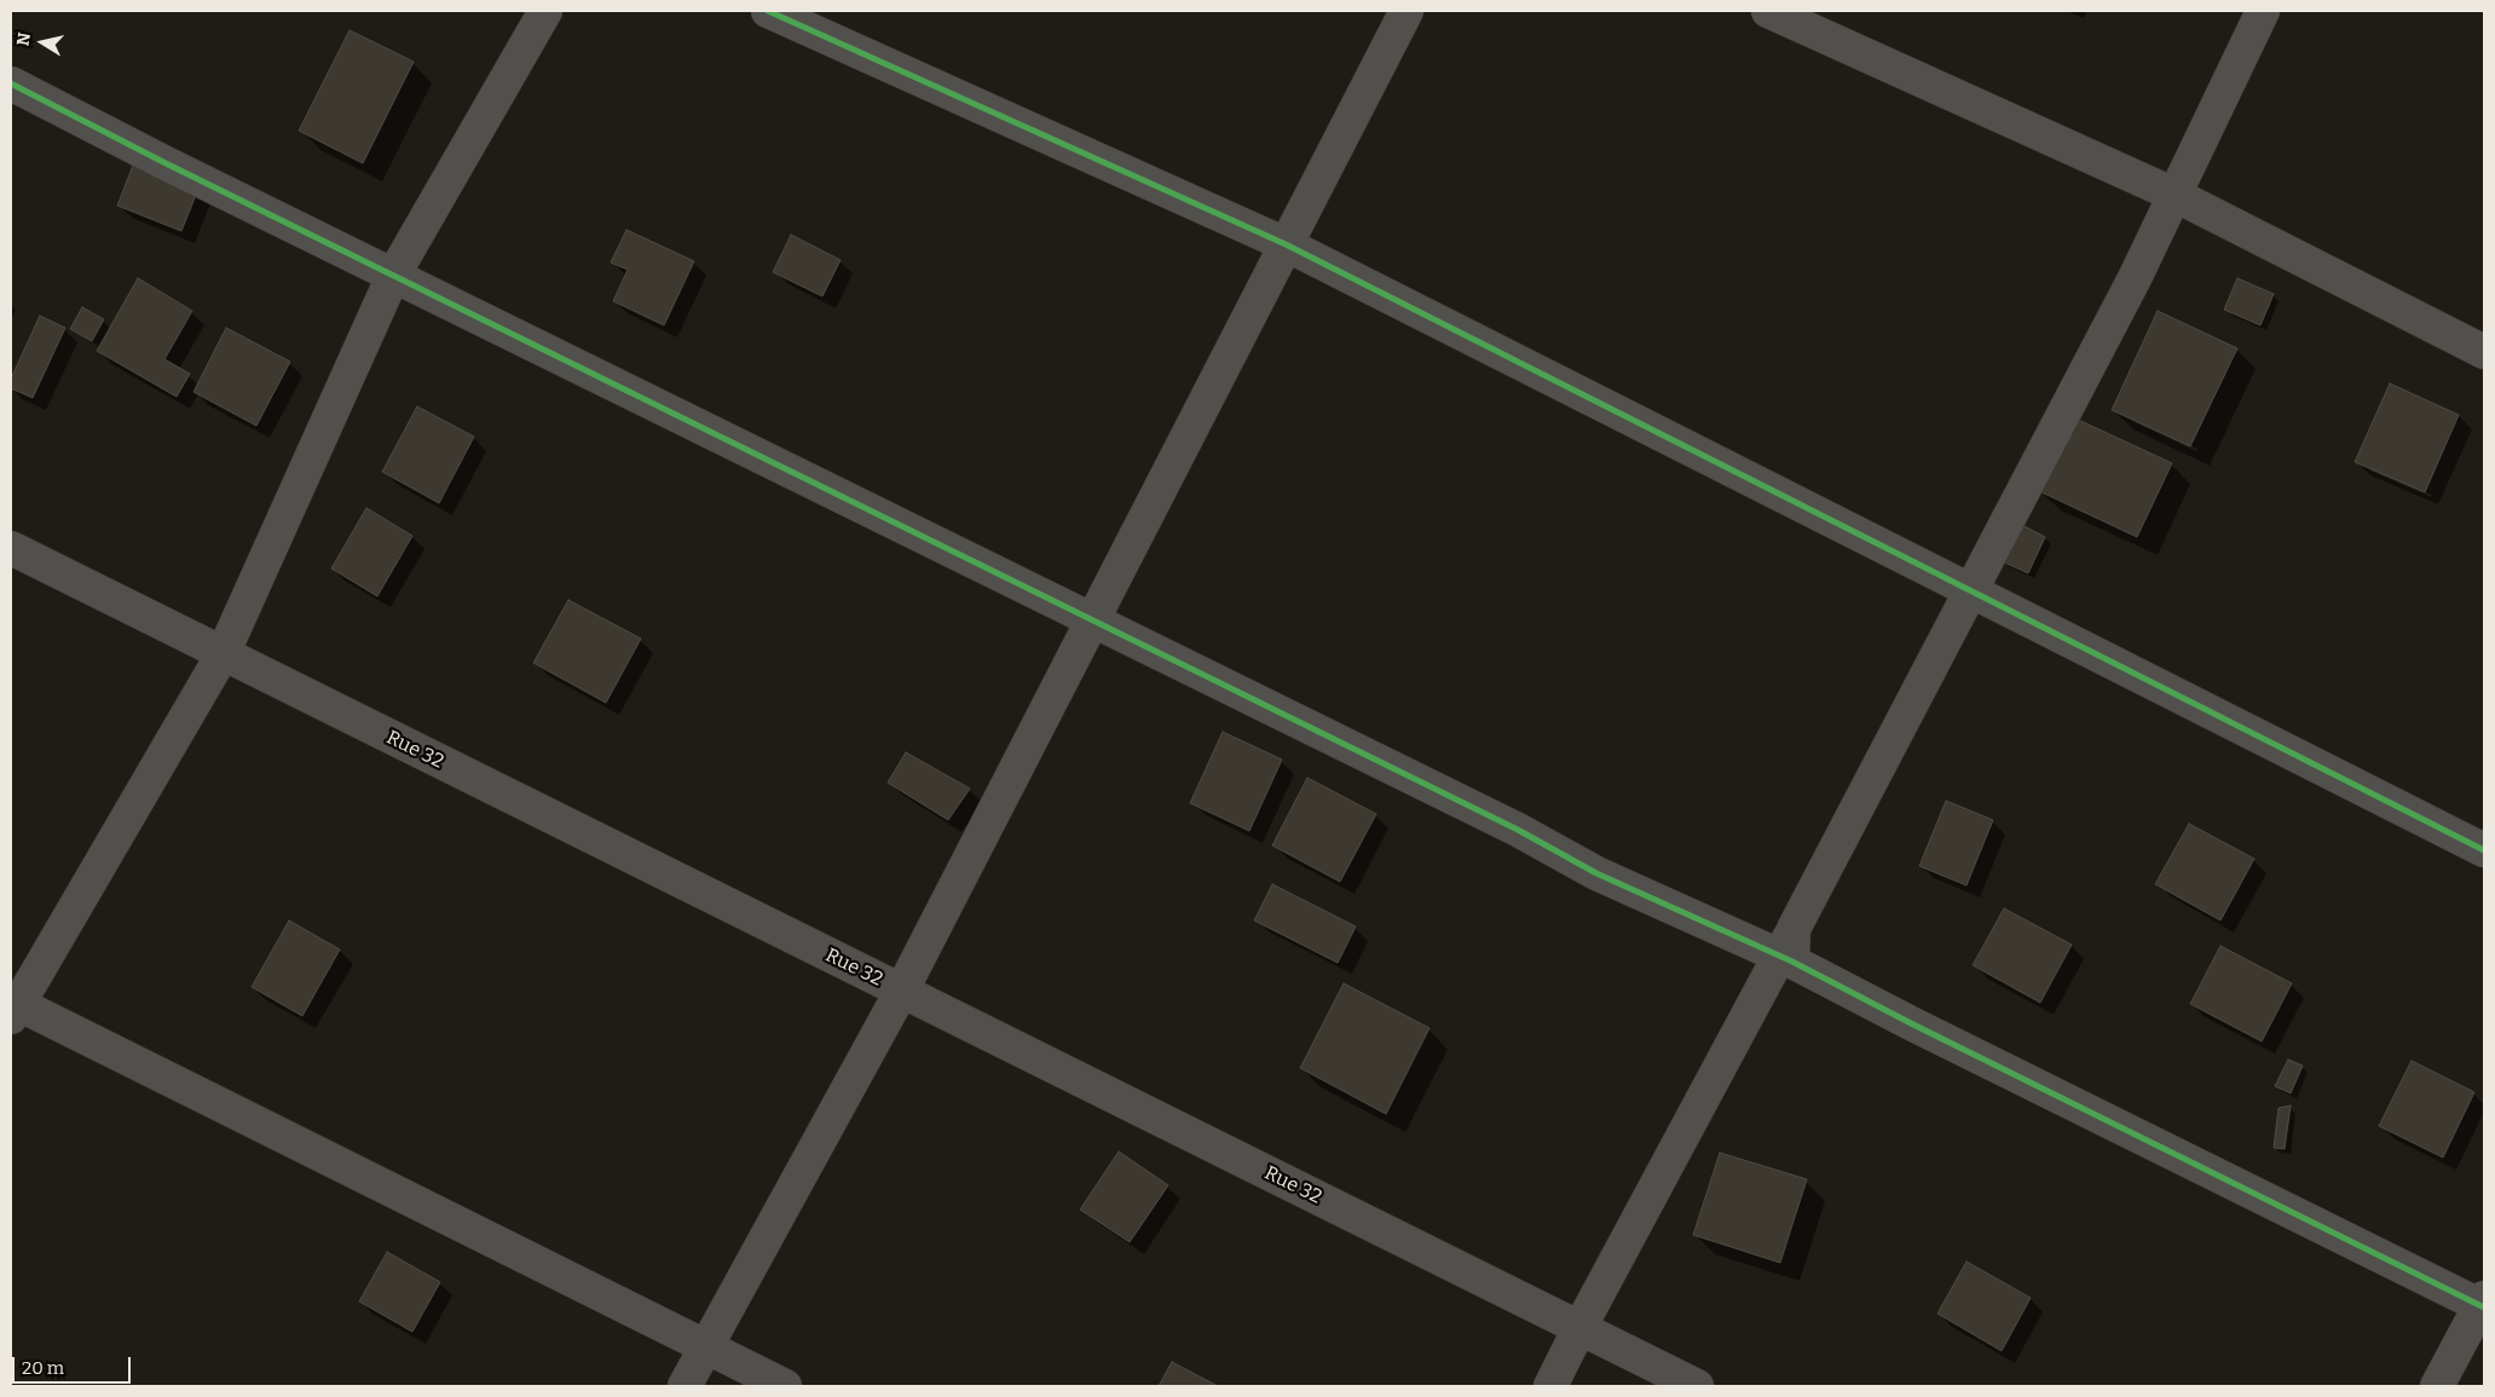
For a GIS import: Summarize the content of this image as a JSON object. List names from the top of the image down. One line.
{"streets":{"street":["Rue 32"]},"scale_bar":"20 m","north":"left"}
